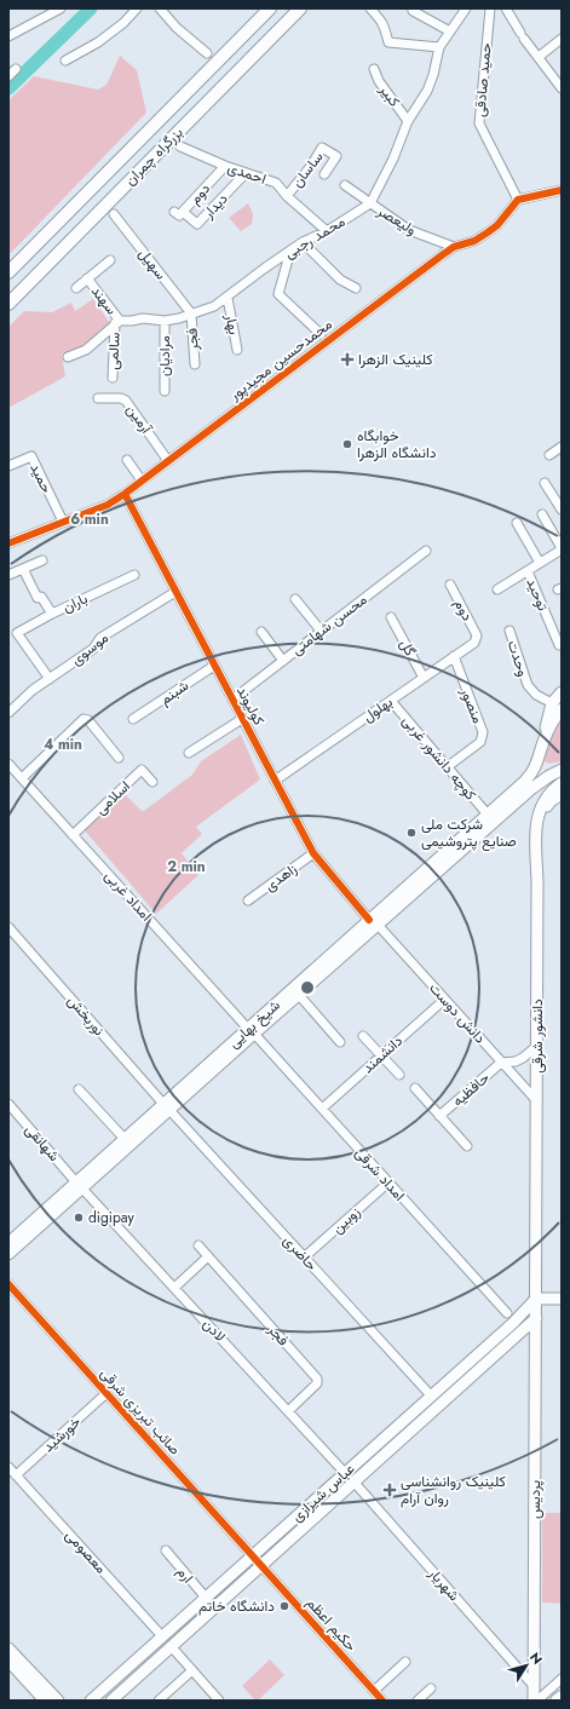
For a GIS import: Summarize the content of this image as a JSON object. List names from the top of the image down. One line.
{"streets":{"highway":["بزرگراه چمران"],"main road":["شیخ بهایی","دانشور شرقی","عباس شیرازی","پردیس"],"street":["حمید صادقی","کبیر","ساسان","احمدی","دوم","دیدار","ولیعصر","محمد رجبی","سهیل","سهند","بهار","فجر","سالمی","مرادیان","محمدحسین مجیدپور","آرمین","حمید","توحید","باران","محسن شهامتی","گل","موسوی","وحدت","شبنم","کولیوند","منصور","بهلول","کوچه دانشور غربی","اسلامی","زاهدی","امداد غربی","دانش دوست","نوربخش","دانشمند","حافظیه","شهانقی","امداد شرقی","زوبین","حاضری","لادن","صائب تبریزی شرقی","خورشید","معصومی","ارم","شهریار","حکیم اعظم"]},"crossings":[["حمید صادقی","محمدحسین مجیدپور"],["کبیر","محمد رجبی"],["ساسان","احمدی"],["احمدی","دوم"],["احمدی","دیدار"],["احمدی","محمد رجبی"],["دوم","دیدار"],["دوم","بهلول"],["ولیعصر","محمد رجبی"],["ولیعصر","محمدحسین مجیدپور"],["محمد رجبی","سهیل"],["محمد رجبی","سهند"],["محمد رجبی","بهار"],["محمد رجبی","فجر"],["محمد رجبی","سالمی"],["محمد رجبی","مرادیان"],["سهیل","فجر"],["سهند","سالمی"],["فجر","لادن"],["محمدحسین مجیدپور","آرمین"],["محمدحسین مجیدپور","حمید"],["محمدحسین مجیدپور","کولیوند"],["باران","موسوی"],["محسن شهامتی","کولیوند"],["گل","بهلول"],["موسوی","کولیوند"],["وحدت","شیخ بهایی"],["شبنم","کولیوند"],["کولیوند","بهلول"],["کولیوند","زاهدی"],["کولیوند","دانش دوست"],["کولیوند","شیخ بهایی"],["منصور","بهلول"],["منصور","کوچه دانشور غربی"],["بهلول","کوچه دانشور غربی"],["کوچه دانشور غربی","شیخ بهایی"],["اسلامی","امداد غربی"],["امداد غربی","شیخ بهایی"],["امداد غربی","امداد شرقی"],["دانش دوست","شیخ بهایی"],["دانش دوست","دانشور شرقی"],["دانش دوست","دانشمند"],["دانش دوست","حافظیه"],["نوربخش","شیخ بهایی"],["نوربخش","حاضری"],["شیخ بهایی","شهانقی"],["شیخ بهایی","امداد شرقی"],["شیخ بهایی","حاضری"],["شیخ بهایی","لادن"],["دانشور شرقی","عباس شیرازی"],["دانشور شرقی","پردیس"],["دانشمند","امداد شرقی"],["شهانقی","لادن"],["امداد شرقی","زوبین"],["زوبین","حاضری"],["حاضری","عباس شیرازی"],["لادن","عباس شیرازی"],["صائب تبریزی شرقی","خورشید"],["صائب تبریزی شرقی","عباس شیرازی"],["صائب تبریزی شرقی","حکیم اعظم"],["خورشید","معصومی"],["عباس شیرازی","پردیس"],["عباس شیرازی","معصومی"],["عباس شیرازی","ارم"],["عباس شیرازی","شهریار"],["عباس شیرازی","حکیم اعظم"],["پردیس","شهریار"]],"places":{"health":["کلینیک الزهرا","کلینیک روانشناسی روان آرام"],"other":["خوابگاه دانشگاه الزهرا","شرکت ملی صنایع پتروشیمی","digipay","دانشگاه خاتم"]},"north":"top right","rings":["6 min","4 min","2 min"]}
